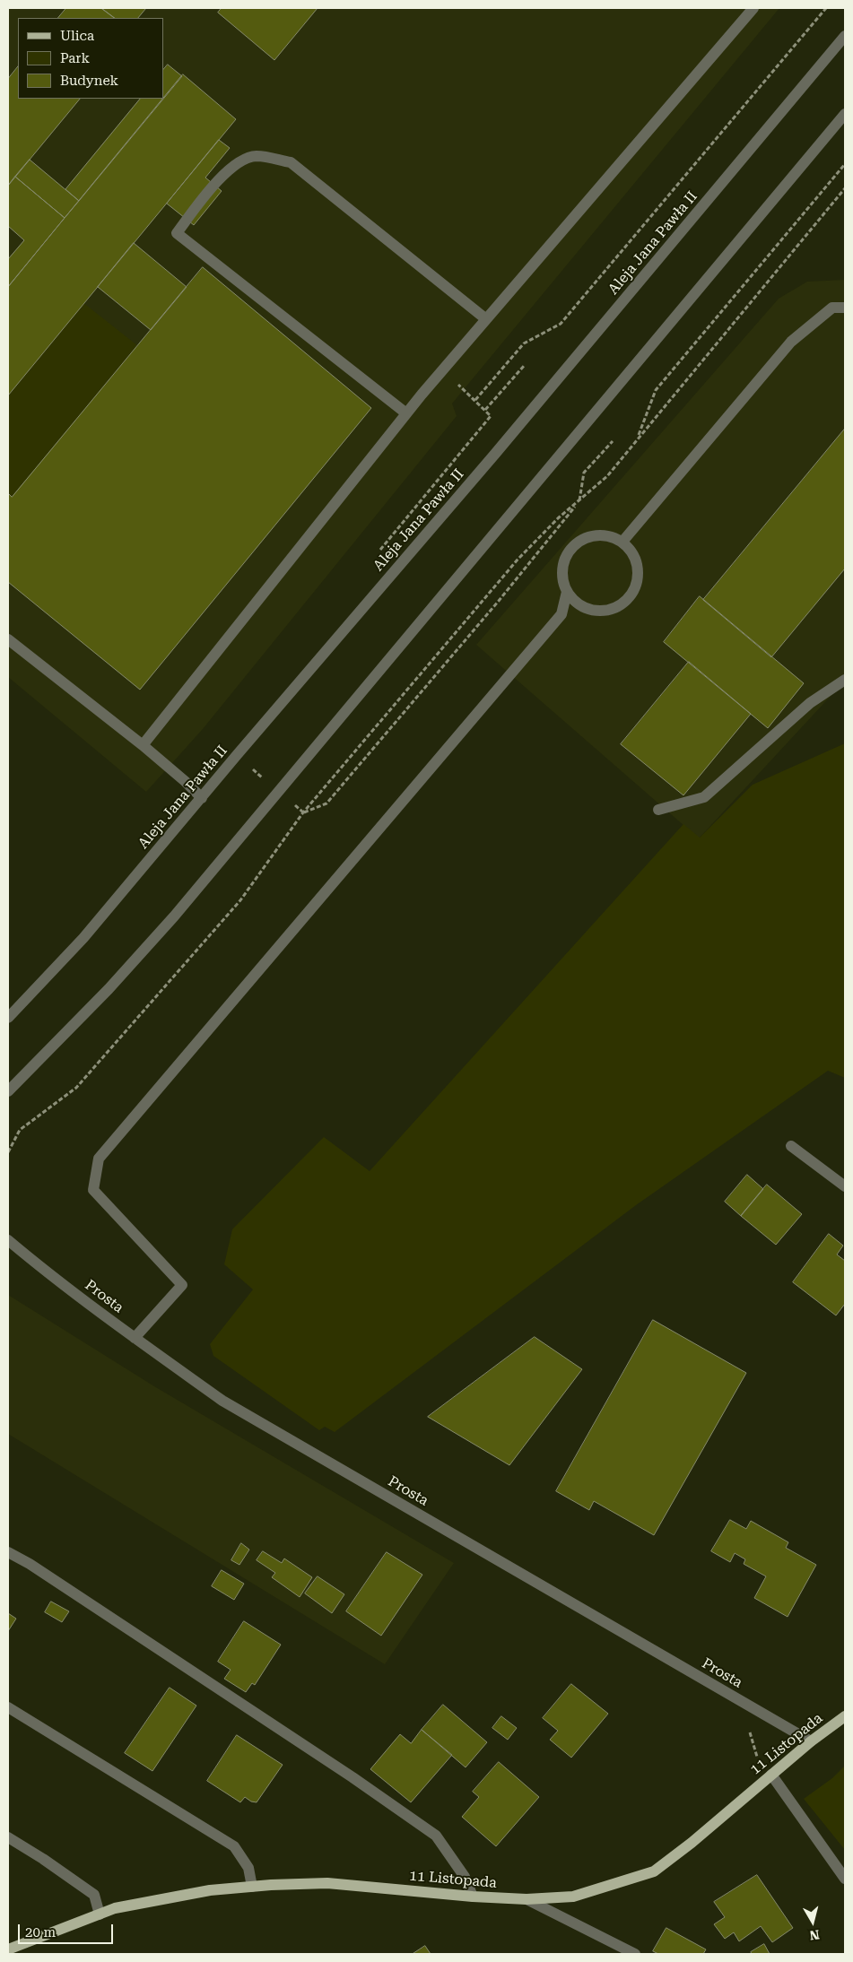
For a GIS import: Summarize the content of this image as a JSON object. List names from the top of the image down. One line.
{"streets":{"main road":["11 Listopada"],"street":["Aleja Jana Pawła II","Prosta"]},"crossings":[["Prosta","11 Listopada"]],"legend":["Ulica","Park","Budynek"],"scale_bar":"20 m","north":"bottom"}
